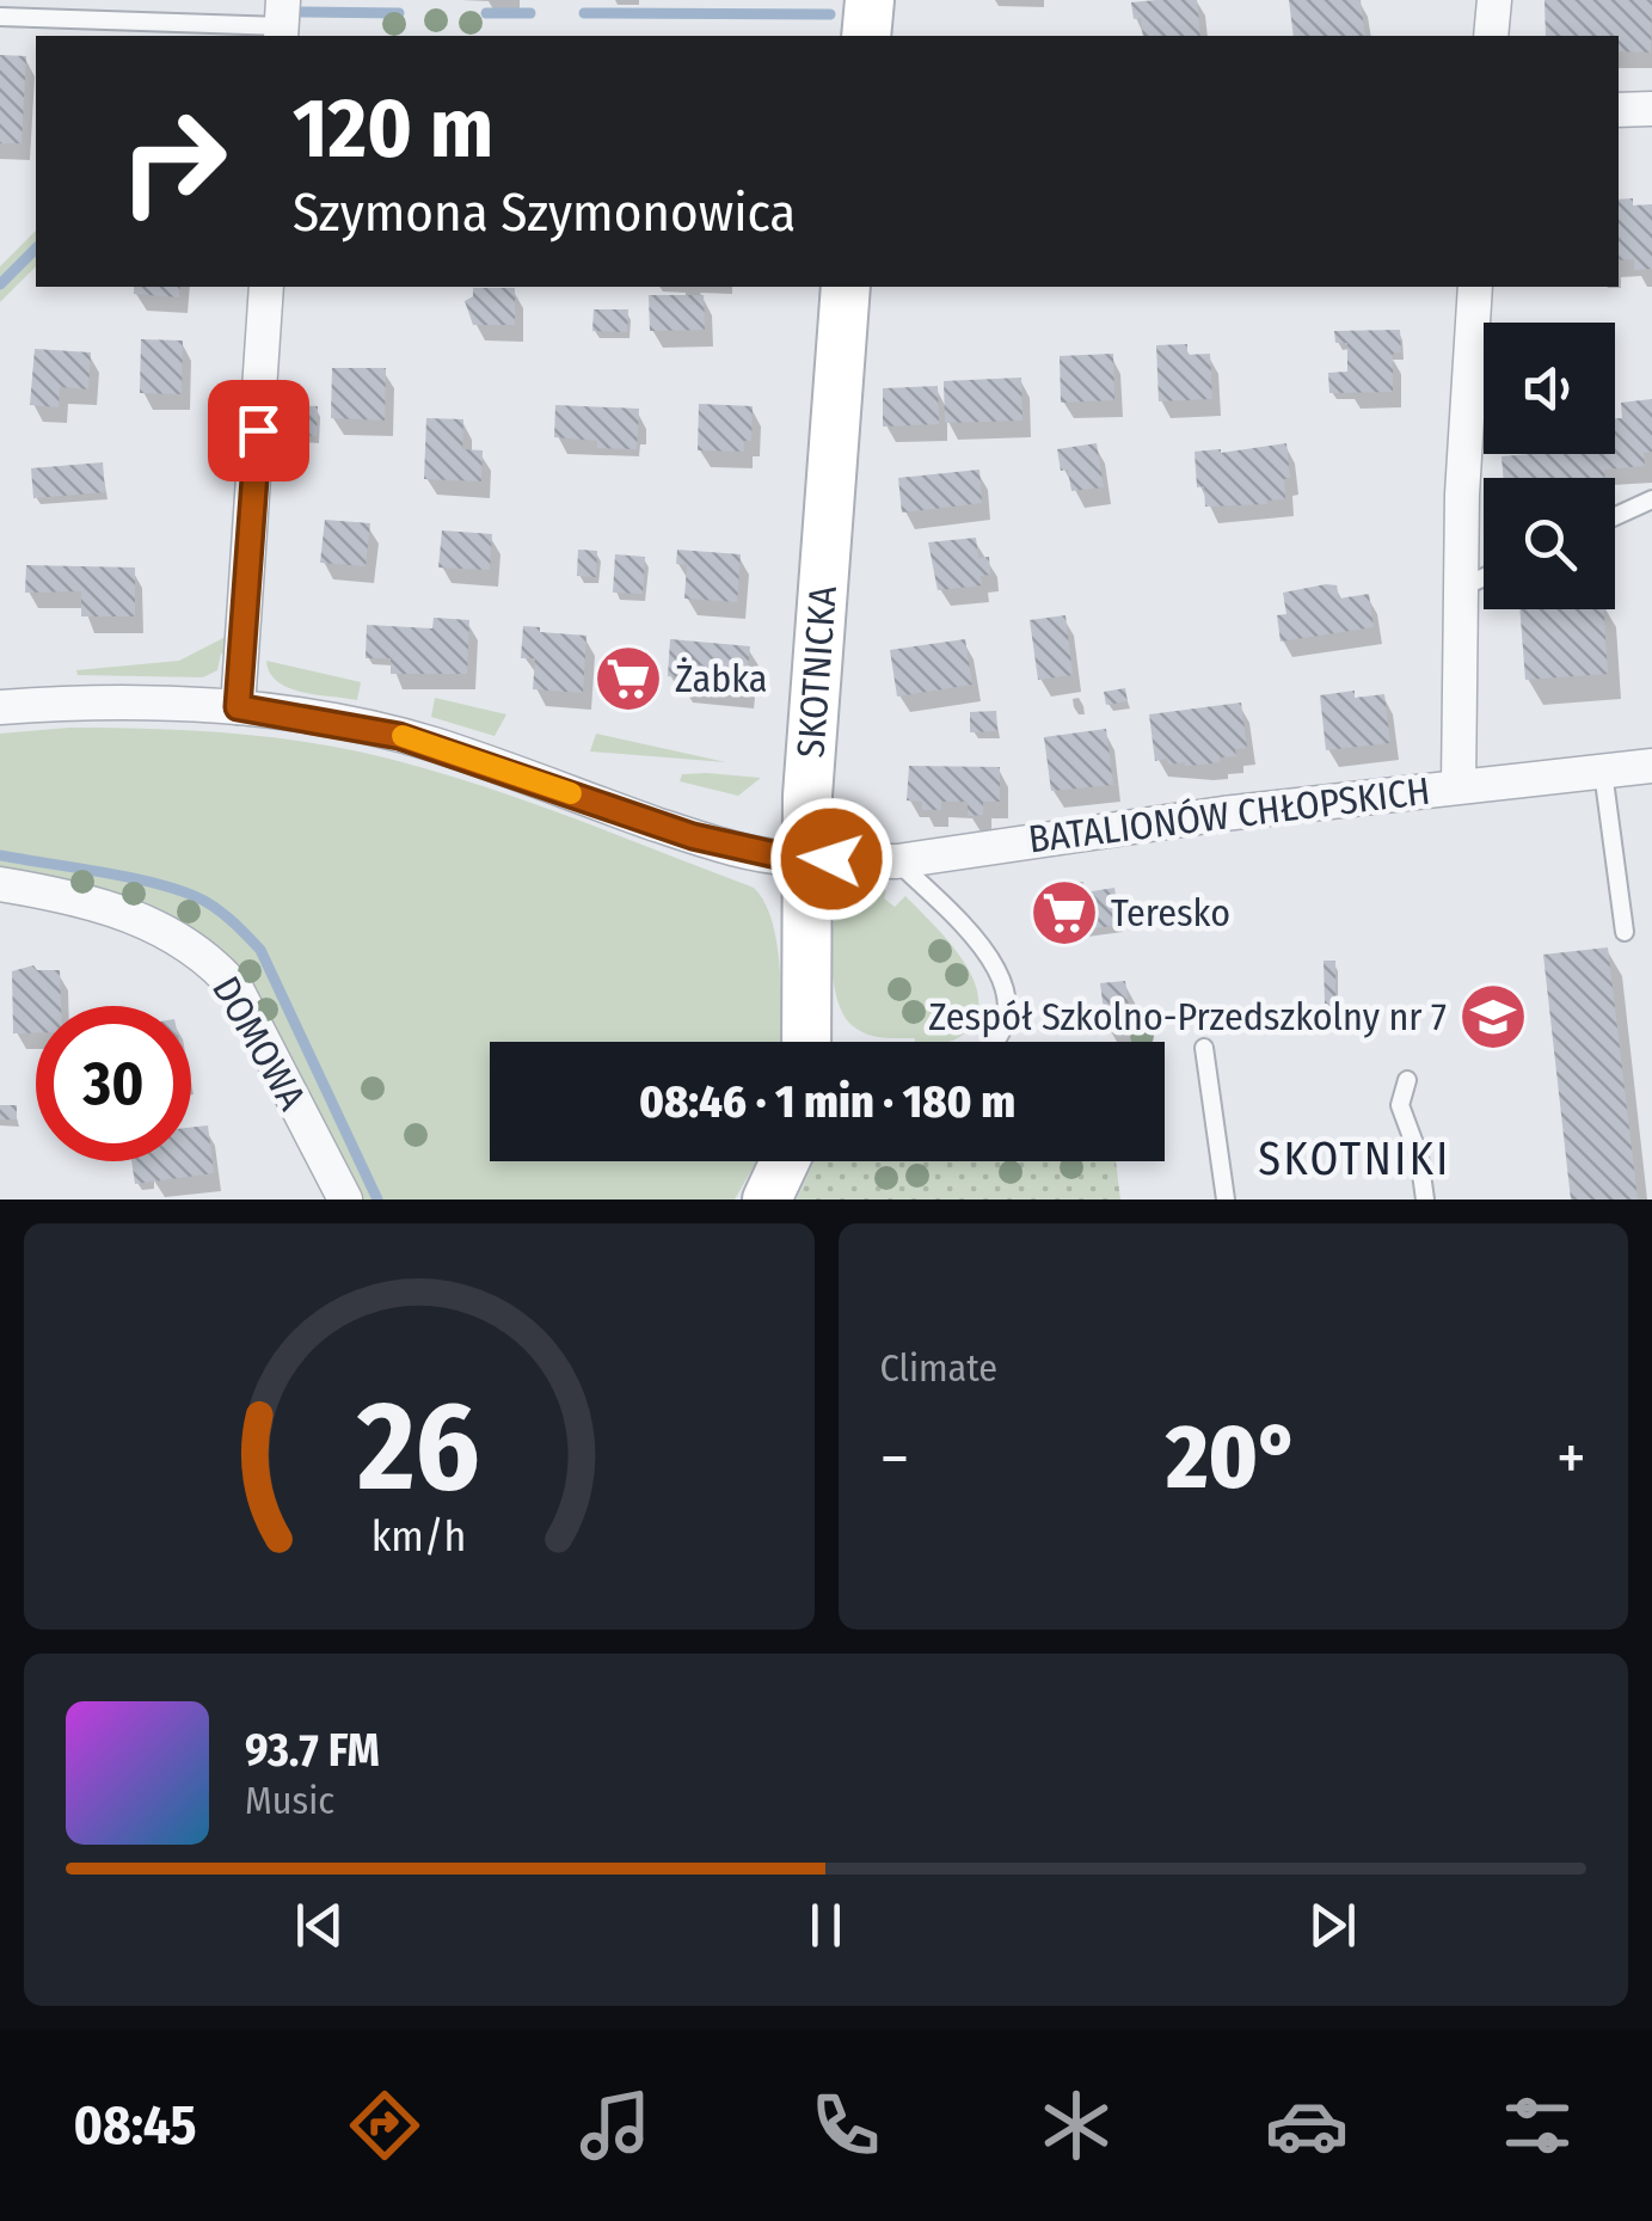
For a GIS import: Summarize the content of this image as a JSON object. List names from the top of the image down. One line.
{"streets":{"street":["SKOTNICKA","BATALIONÓW CHŁOPSKICH","DOMOWA"]},"crossings":[["SKOTNICKA","BATALIONÓW CHŁOPSKICH"]],"districts":["SKOTNIKI"],"places":{"supermarket":["Żabka","Teresko"],"school or university":["Zespół Szkolno-Przedszkolny nr 7"]},"page":{"turn":["120 m","Szymona Szymonowica"],"limit":"30","trip":"08:46 · 1 min · 180 m","tile":"Climate","heat":["−","20°","+"],"song":["93.7 FM","Music"],"tabs":"08:45","gauge":["26","km/h"]}}
